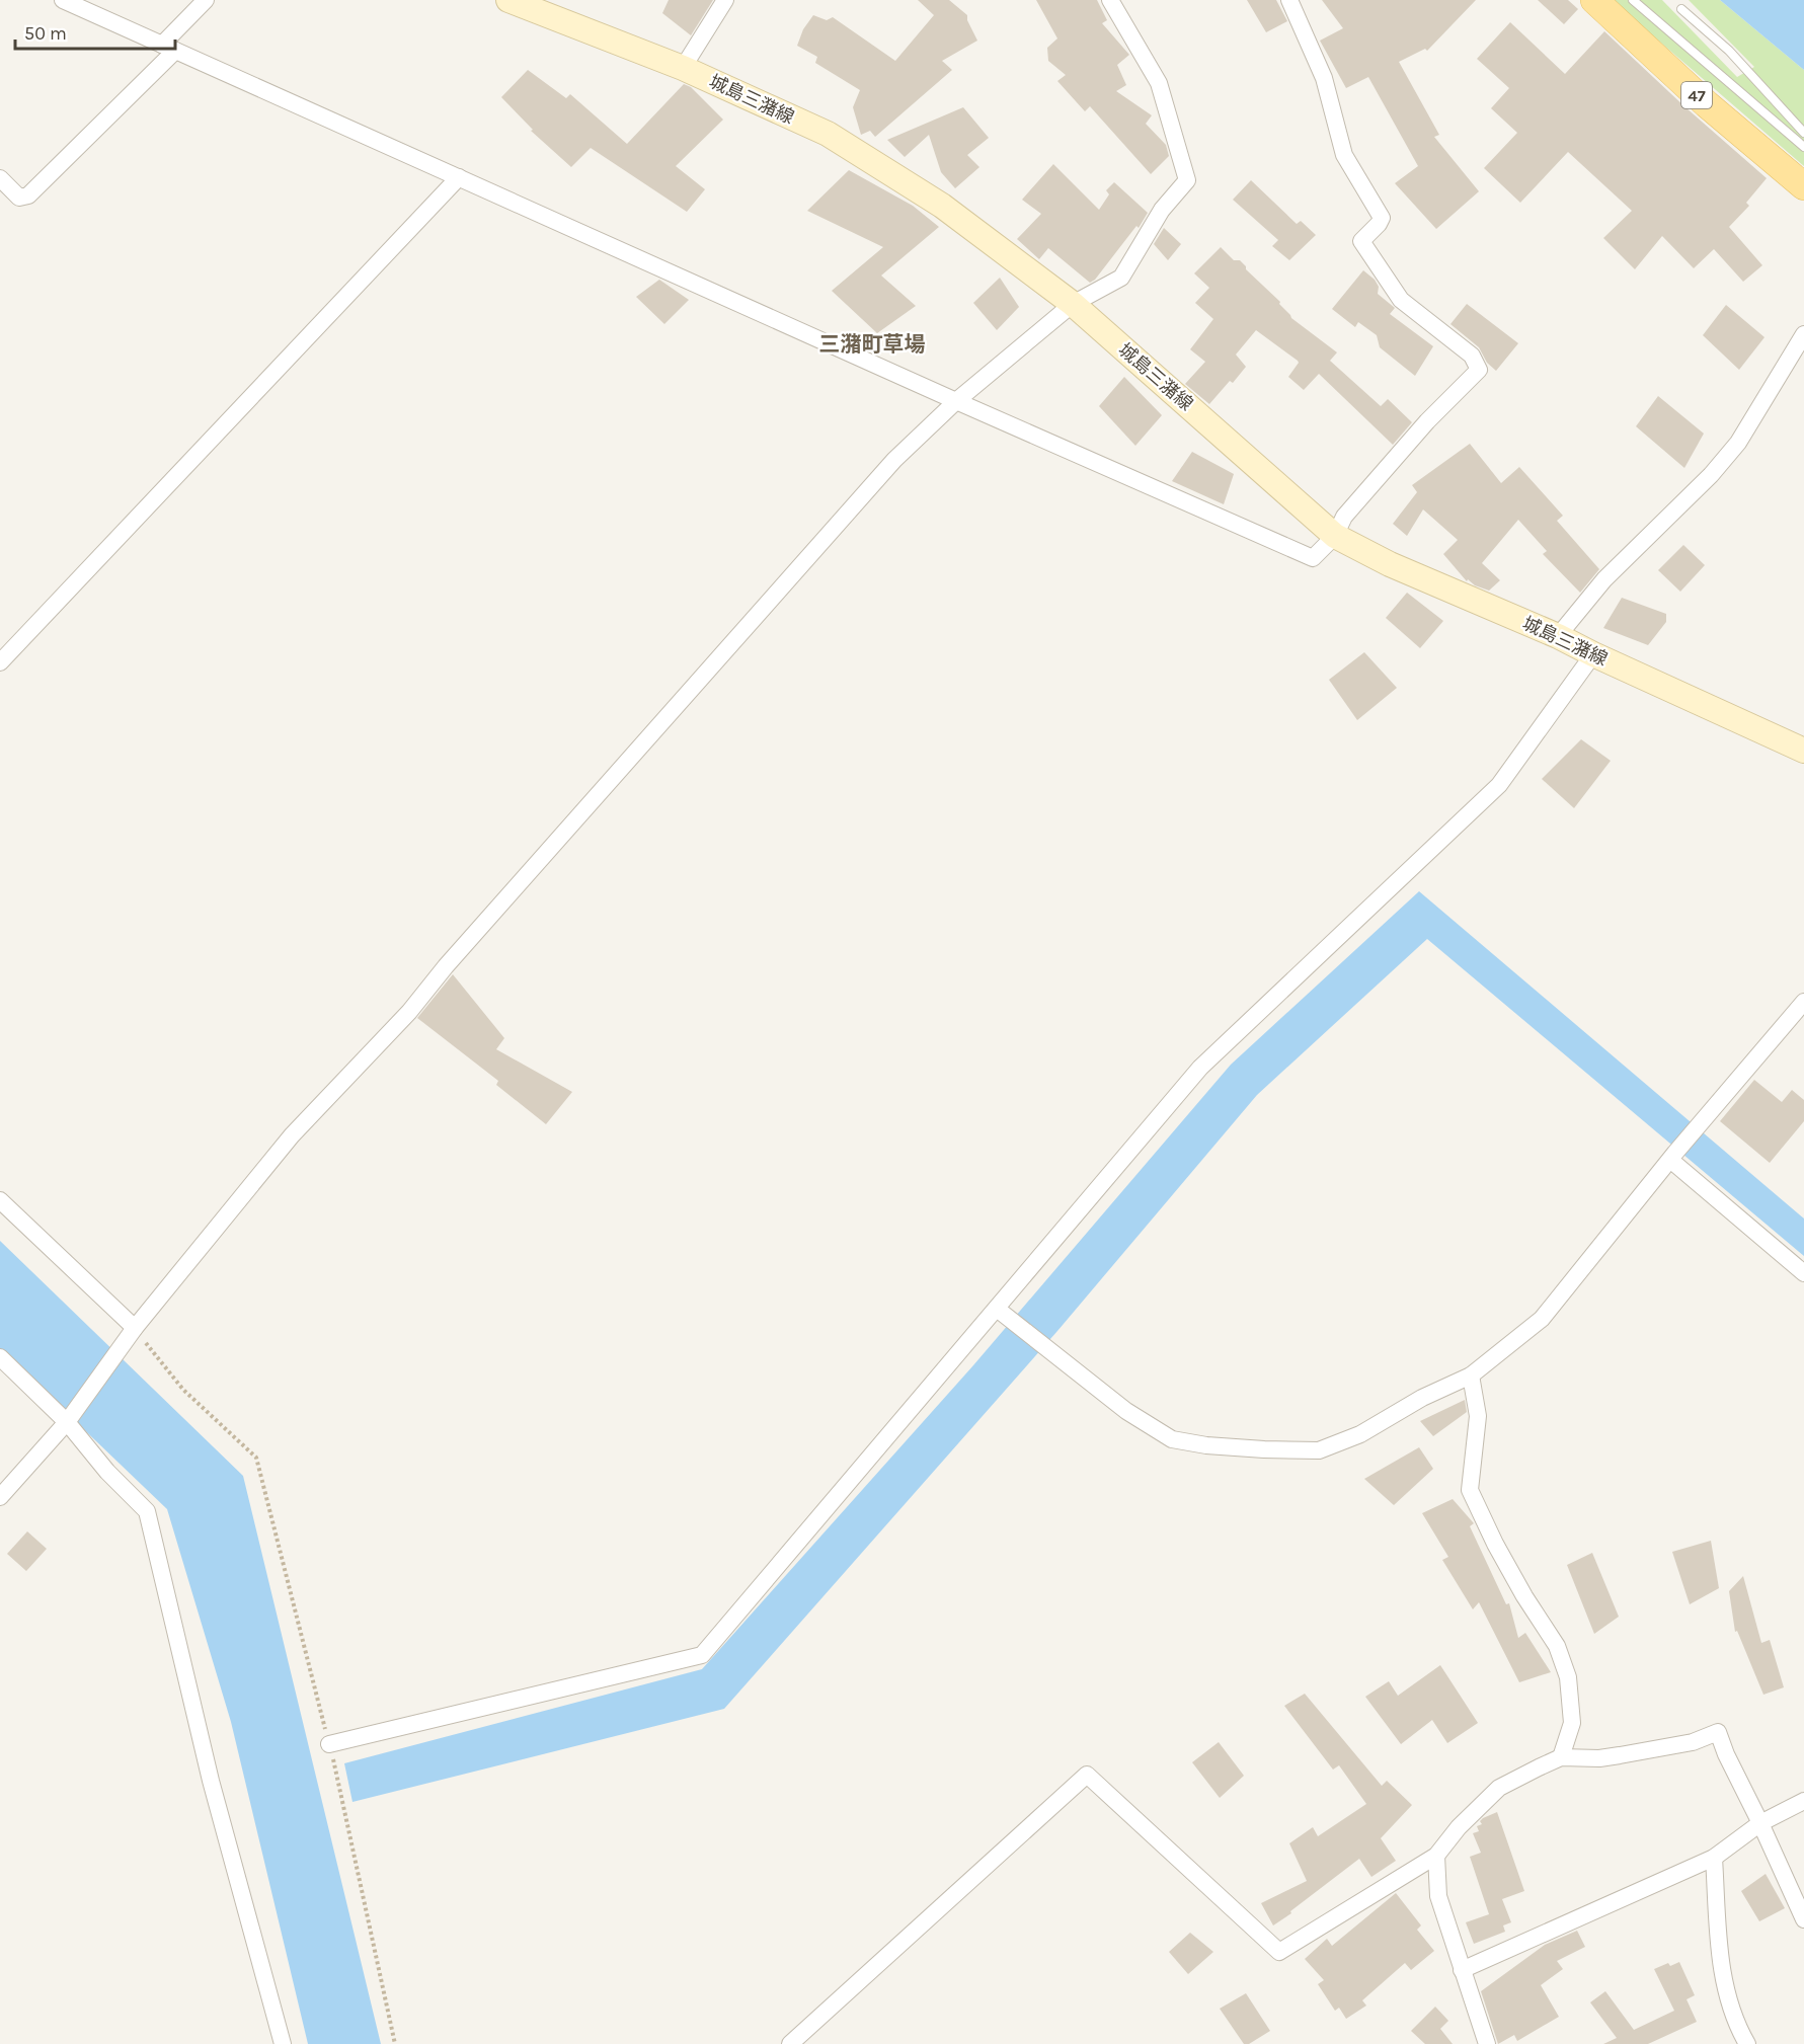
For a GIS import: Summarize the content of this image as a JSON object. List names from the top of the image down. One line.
{"streets":{"main road":["47","城島三潴線"]},"districts":["三潴町草場"],"scale_bar":"50 m"}
